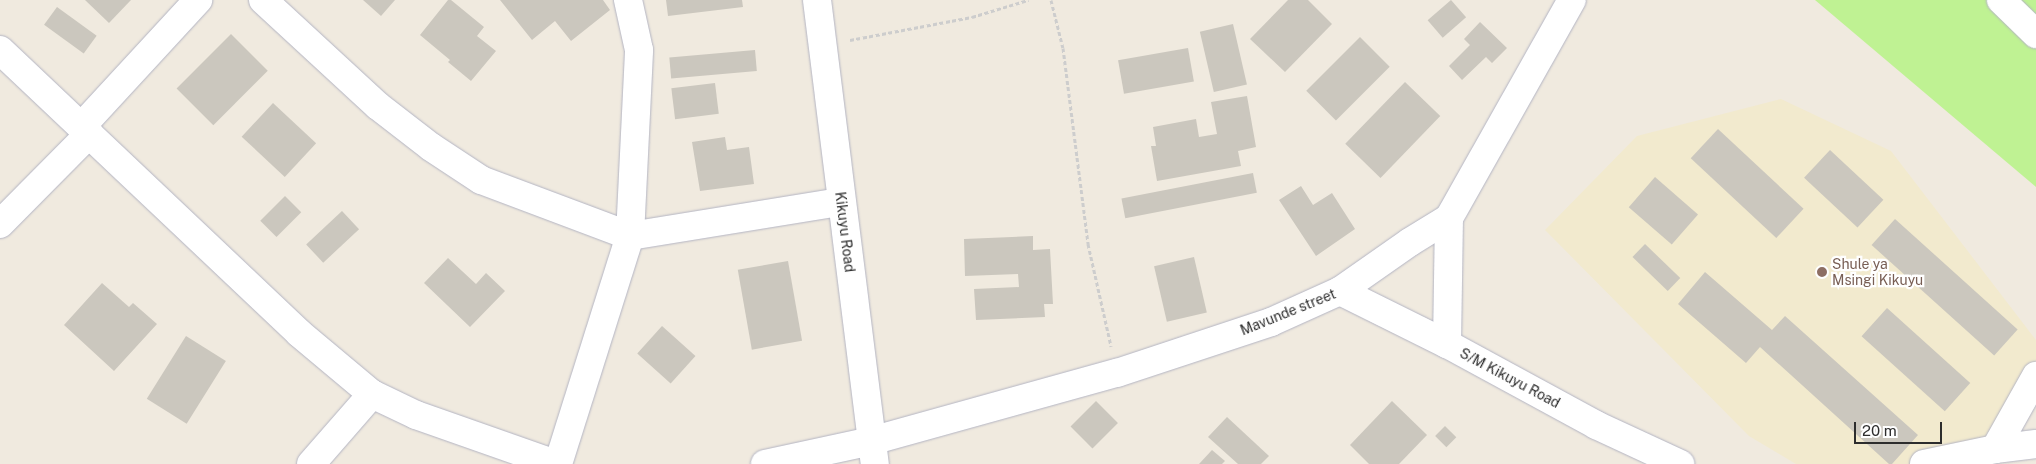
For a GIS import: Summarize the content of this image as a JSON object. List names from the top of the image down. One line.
{"streets":{"street":["Kikuyu Road","Mavunde street","S/M Kikuyu Road"]},"crossings":[["Kikuyu Road","Mavunde street"],["Mavunde street","S/M Kikuyu Road"]],"places":["Shule ya Msingi Kikuyu"],"scale_bar":"20 m"}
